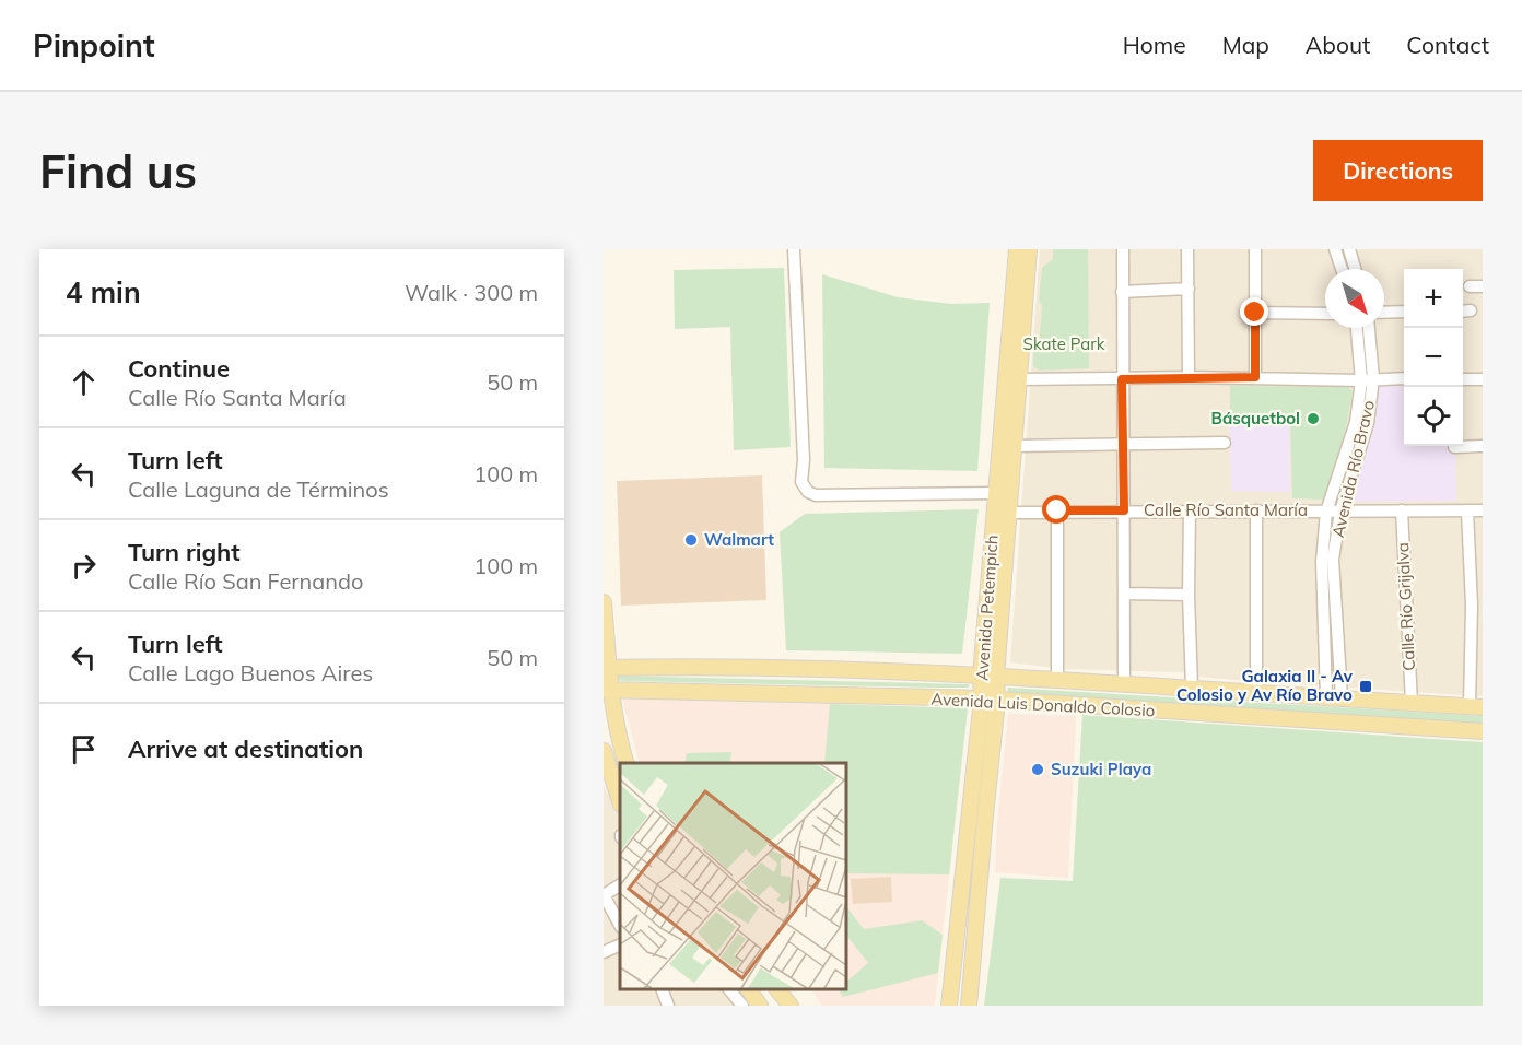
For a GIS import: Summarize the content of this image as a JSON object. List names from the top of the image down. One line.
{"streets":{"main road":["Avenida Petempich","Avenida Luis Donaldo Colosio"],"street":["Avenida Río Bravo","Calle Río Santa María","Calle Río Grijalva"]},"crossings":[["Avenida Río Bravo","Calle Río Santa María"],["Avenida Río Bravo","Avenida Luis Donaldo Colosio"],["Calle Río Santa María","Calle Río Grijalva"],["Calle Río Santa María","Avenida Petempich"],["Calle Río Grijalva","Avenida Luis Donaldo Colosio"],["Avenida Petempich","Avenida Luis Donaldo Colosio"]],"parks":["Skate Park"],"places":{"other":["Básquetbol","Walmart","Suzuki Playa"],"transit":["Galaxia II - Av Colosio y Av Río Bravo"]},"north":"bottom right","page":{"header":"Pinpoint","nav":["Home","Map","About","Contact"],"buttons":"Directions","title":"Find us","heading":["4 min","Walk · 300 m"],"map_buttons":["+","−"],"list":[["Continue","Calle Río Santa María","50 m"],["Turn left","Calle Laguna de Términos","100 m"],["Turn right","Calle Río San Fernando","100 m"],["Turn left","Calle Lago Buenos Aires","50 m"],"Arrive at destination"]}}
